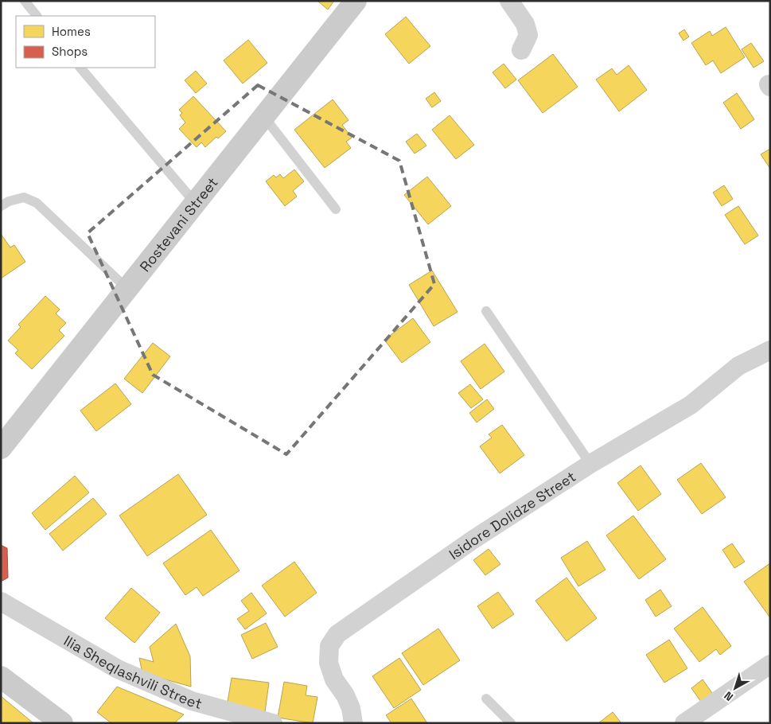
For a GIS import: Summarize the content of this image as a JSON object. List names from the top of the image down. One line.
{"streets":{"street":["Rostevani Street","Isidore Dolidze Street","Ilia Sheqlashvili Street"]},"legend":["Homes","Shops"],"north":"bottom left"}
